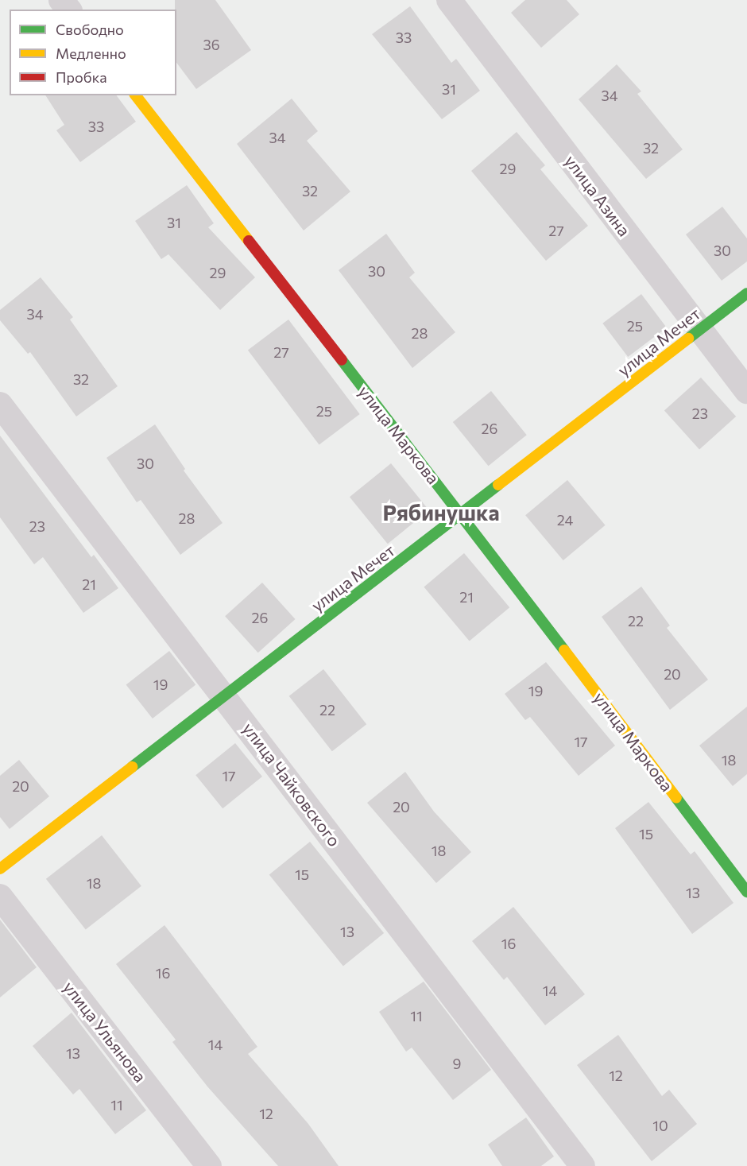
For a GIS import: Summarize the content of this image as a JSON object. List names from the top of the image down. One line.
{"streets":{"street":["улица Азина","улица Мечет","улица Маркова","улица Чайковского","улица Ульянова"]},"crossings":[["улица Азина","улица Мечет"],["улица Мечет","улица Маркова"],["улица Мечет","улица Чайковского"]],"districts":["Рябинушка"],"house_numbers":["33","36","31","34","33","34","32","29","32","31","27","30","30","29","34","25","28","27","32","25","23","26","30","28","24","23","21","21","26","22","20","19","19","22","17","18","17","20","20","15","18","15","18","13","13","16","16","14","11","14","13","9","12","11","12","10"],"legend":["Свободно","Медленно","Пробка"]}
